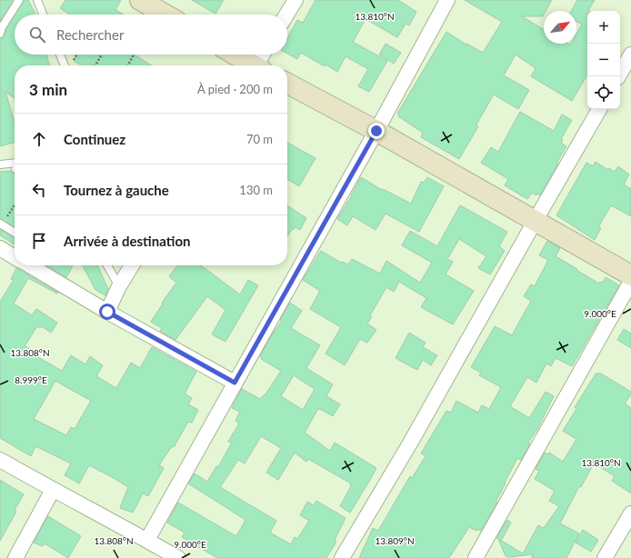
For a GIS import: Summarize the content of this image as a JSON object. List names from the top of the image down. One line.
{"north":"top right","page":{"map_buttons":["+","−"],"search":"Rechercher","heading":["3 min","À pied · 200 m"],"list":[["Continuez","70 m"],["Tournez à gauche","130 m"],"Arrivée à destination"]},"coordinates":["13.810°N","9.000°E","13.808°N","8.999°E","13.809°N"]}
